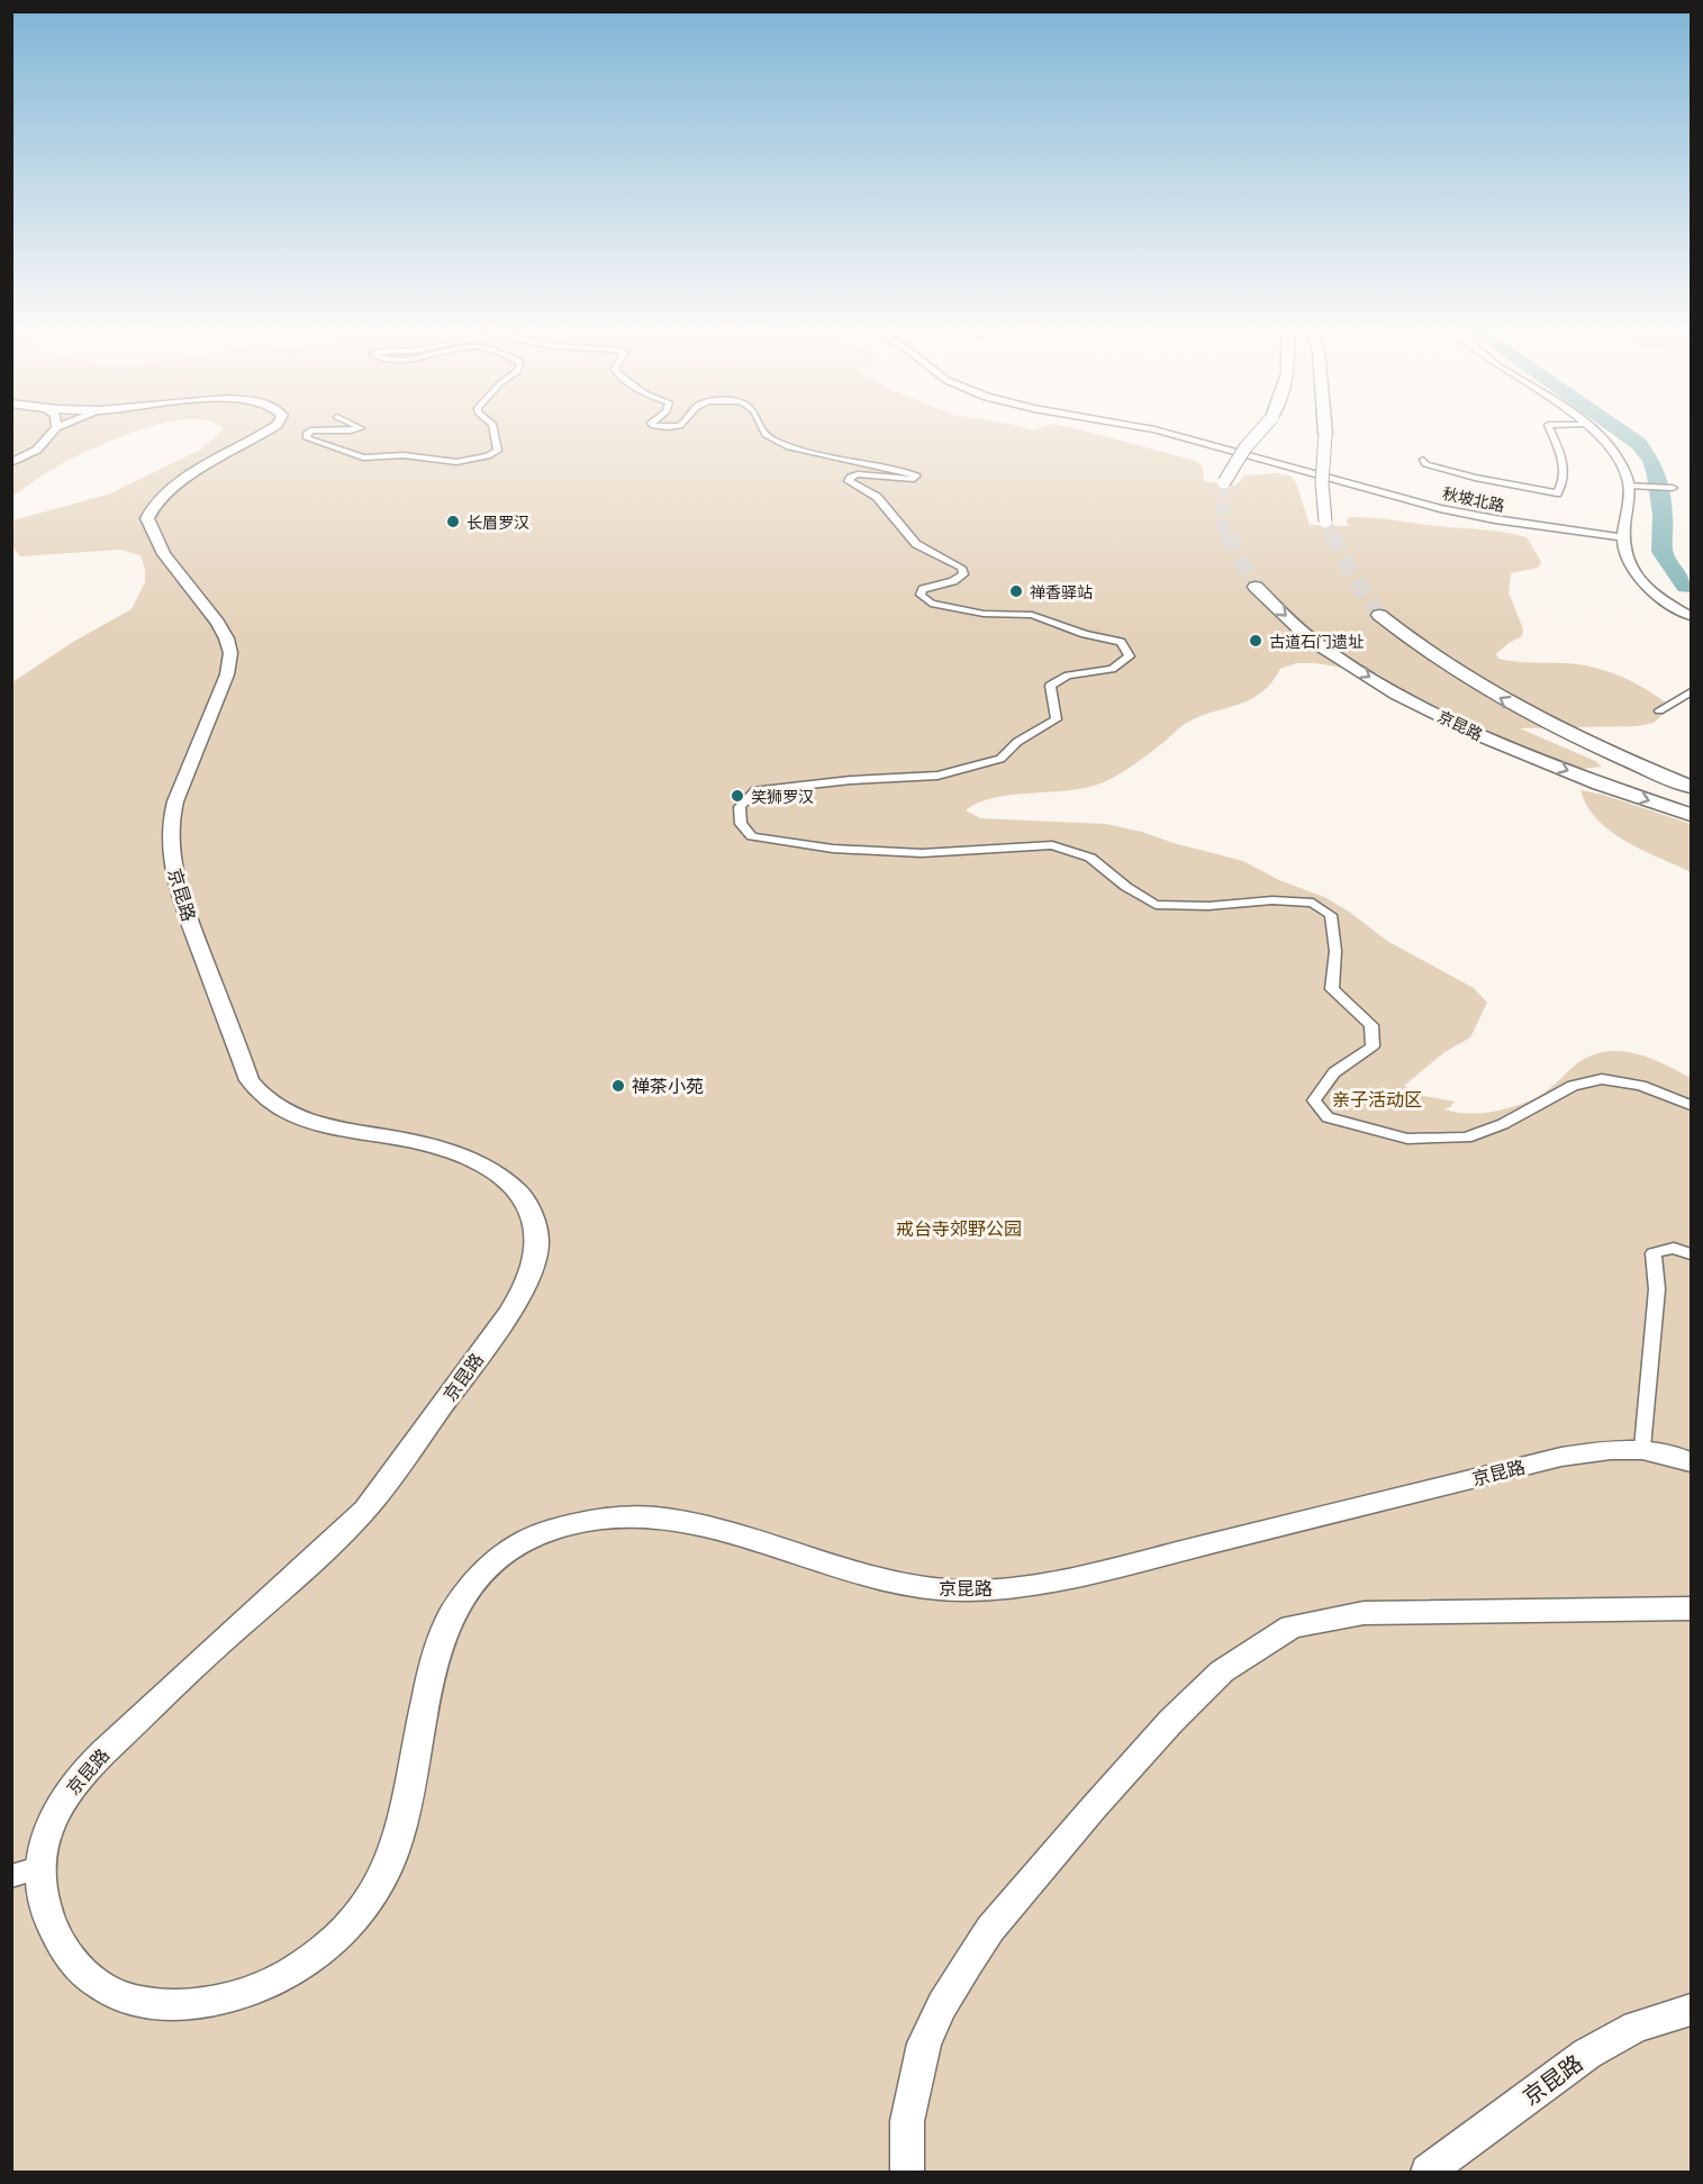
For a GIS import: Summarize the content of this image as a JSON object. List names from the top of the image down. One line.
{"streets":{"highway":["京昆路"],"street":["秋坡北路"]},"parks":["亲子活动区","戒台寺郊野公园"],"places":["长眉罗汉","禅香驿站","古道石门遗址","笑狮罗汉","禅茶小苑"]}
